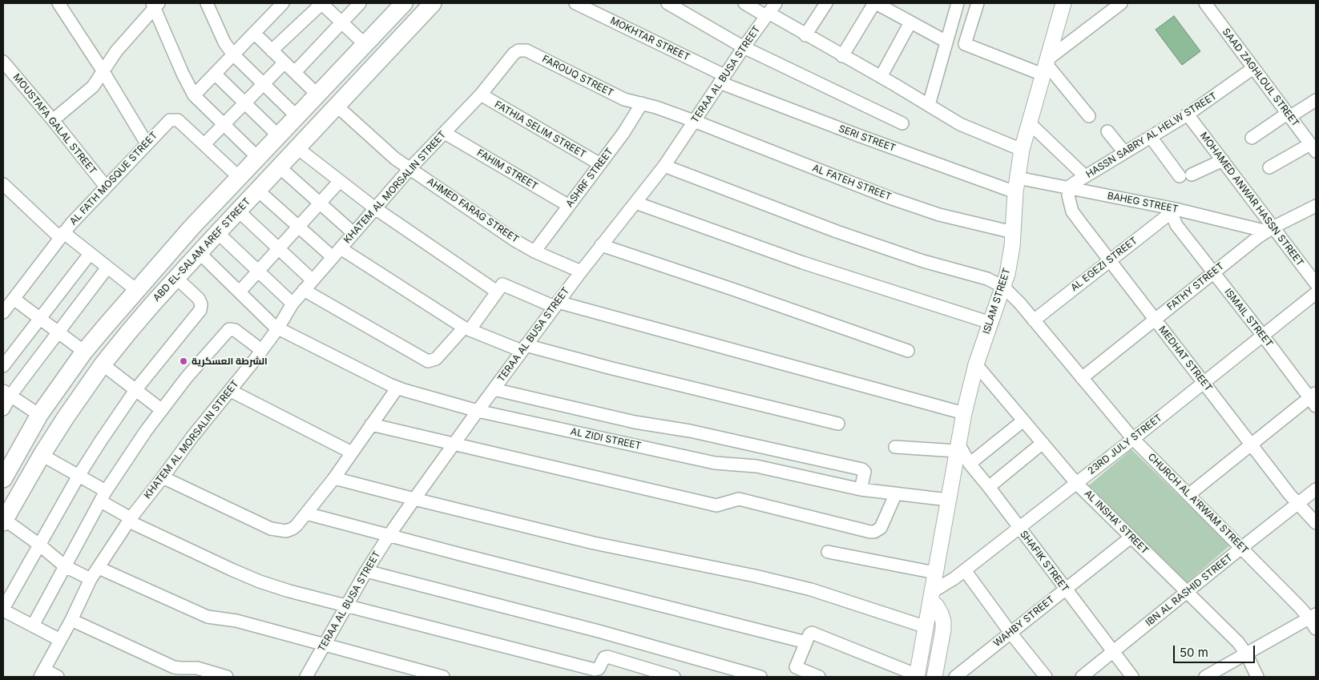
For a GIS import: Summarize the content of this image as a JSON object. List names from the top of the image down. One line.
{"streets":{"main road":["ABD EL-SALAM AREF STREET"],"street":["MOKHTAR STREET","TERAA AL BUSA STREET","FAROUQ STREET","SAAD ZAGHLOUL STREET","MOUSTAFA GALAL STREET","FATHIA SELIM STREET","HASSN SABRY AL HELW STREET","SERI STREET","FAHIM STREET","ASHRF STREET","AL FATH MOSQUE STREET","AL FATEH STREET","KHATEM AL MORSALIN STREET","MOHAMED ANWAR HASSN STREET","BAHEG STREET","AHMED FARAG STREET","AL EGEZI STREET","FATHY STREET","ISLAM STREET","ISMAIL STREET","MEDHAT STREET","AL ZIDI STREET","23RD JULY STREET","CHURCH AL A'RWAM STREET","AL INSHA' STREET","SHAFIK STREET","IBN AL RASHID STREET","WAHBY STREET"]},"crossings":[["MOKHTAR STREET","TERAA AL BUSA STREET"],["MOKHTAR STREET","SERI STREET"],["TERAA AL BUSA STREET","FAROUQ STREET"],["TERAA AL BUSA STREET","SERI STREET"],["TERAA AL BUSA STREET","AL FATEH STREET"],["TERAA AL BUSA STREET","AHMED FARAG STREET"],["TERAA AL BUSA STREET","AL ZIDI STREET"],["TERAA AL BUSA STREET","CHURCH AL A'RWAM STREET"],["FAROUQ STREET","FATHIA SELIM STREET"],["FAROUQ STREET","ASHRF STREET"],["FAROUQ STREET","AL FATEH STREET"],["FAROUQ STREET","KHATEM AL MORSALIN STREET"],["SAAD ZAGHLOUL STREET","HASSN SABRY AL HELW STREET"],["MOUSTAFA GALAL STREET","AL FATH MOSQUE STREET"],["FATHIA SELIM STREET","ASHRF STREET"],["FATHIA SELIM STREET","KHATEM AL MORSALIN STREET"],["HASSN SABRY AL HELW STREET","MOHAMED ANWAR HASSN STREET"],["HASSN SABRY AL HELW STREET","BAHEG STREET"],["HASSN SABRY AL HELW STREET","MEDHAT STREET"],["SERI STREET","BAHEG STREET"],["SERI STREET","ISLAM STREET"],["FAHIM STREET","ASHRF STREET"],["FAHIM STREET","KHATEM AL MORSALIN STREET"],["ASHRF STREET","AHMED FARAG STREET"],["AL FATEH STREET","ISLAM STREET"],["KHATEM AL MORSALIN STREET","AHMED FARAG STREET"],["KHATEM AL MORSALIN STREET","AL ZIDI STREET"],["MOHAMED ANWAR HASSN STREET","BAHEG STREET"],["MOHAMED ANWAR HASSN STREET","FATHY STREET"],["BAHEG STREET","AL EGEZI STREET"],["BAHEG STREET","FATHY STREET"],["BAHEG STREET","ISLAM STREET"],["BAHEG STREET","ISMAIL STREET"],["BAHEG STREET","MEDHAT STREET"],["AHMED FARAG STREET","ABD EL-SALAM AREF STREET"],["AL EGEZI STREET","ISMAIL STREET"],["AL EGEZI STREET","MEDHAT STREET"],["AL EGEZI STREET","CHURCH AL A'RWAM STREET"],["FATHY STREET","ISMAIL STREET"],["FATHY STREET","MEDHAT STREET"],["FATHY STREET","CHURCH AL A'RWAM STREET"],["ISLAM STREET","AL ZIDI STREET"],["ISLAM STREET","23RD JULY STREET"],["ISLAM STREET","CHURCH AL A'RWAM STREET"],["ISLAM STREET","AL INSHA' STREET"],["ISLAM STREET","SHAFIK STREET"],["ISMAIL STREET","23RD JULY STREET"],["MEDHAT STREET","23RD JULY STREET"],["MEDHAT STREET","IBN AL RASHID STREET"],["23RD JULY STREET","CHURCH AL A'RWAM STREET"],["23RD JULY STREET","AL INSHA' STREET"],["23RD JULY STREET","SHAFIK STREET"],["CHURCH AL A'RWAM STREET","IBN AL RASHID STREET"],["AL INSHA' STREET","IBN AL RASHID STREET"],["AL INSHA' STREET","WAHBY STREET"],["SHAFIK STREET","IBN AL RASHID STREET"],["SHAFIK STREET","WAHBY STREET"]],"places":["الشرطة العسكرية"],"scale_bar":"50 m"}
